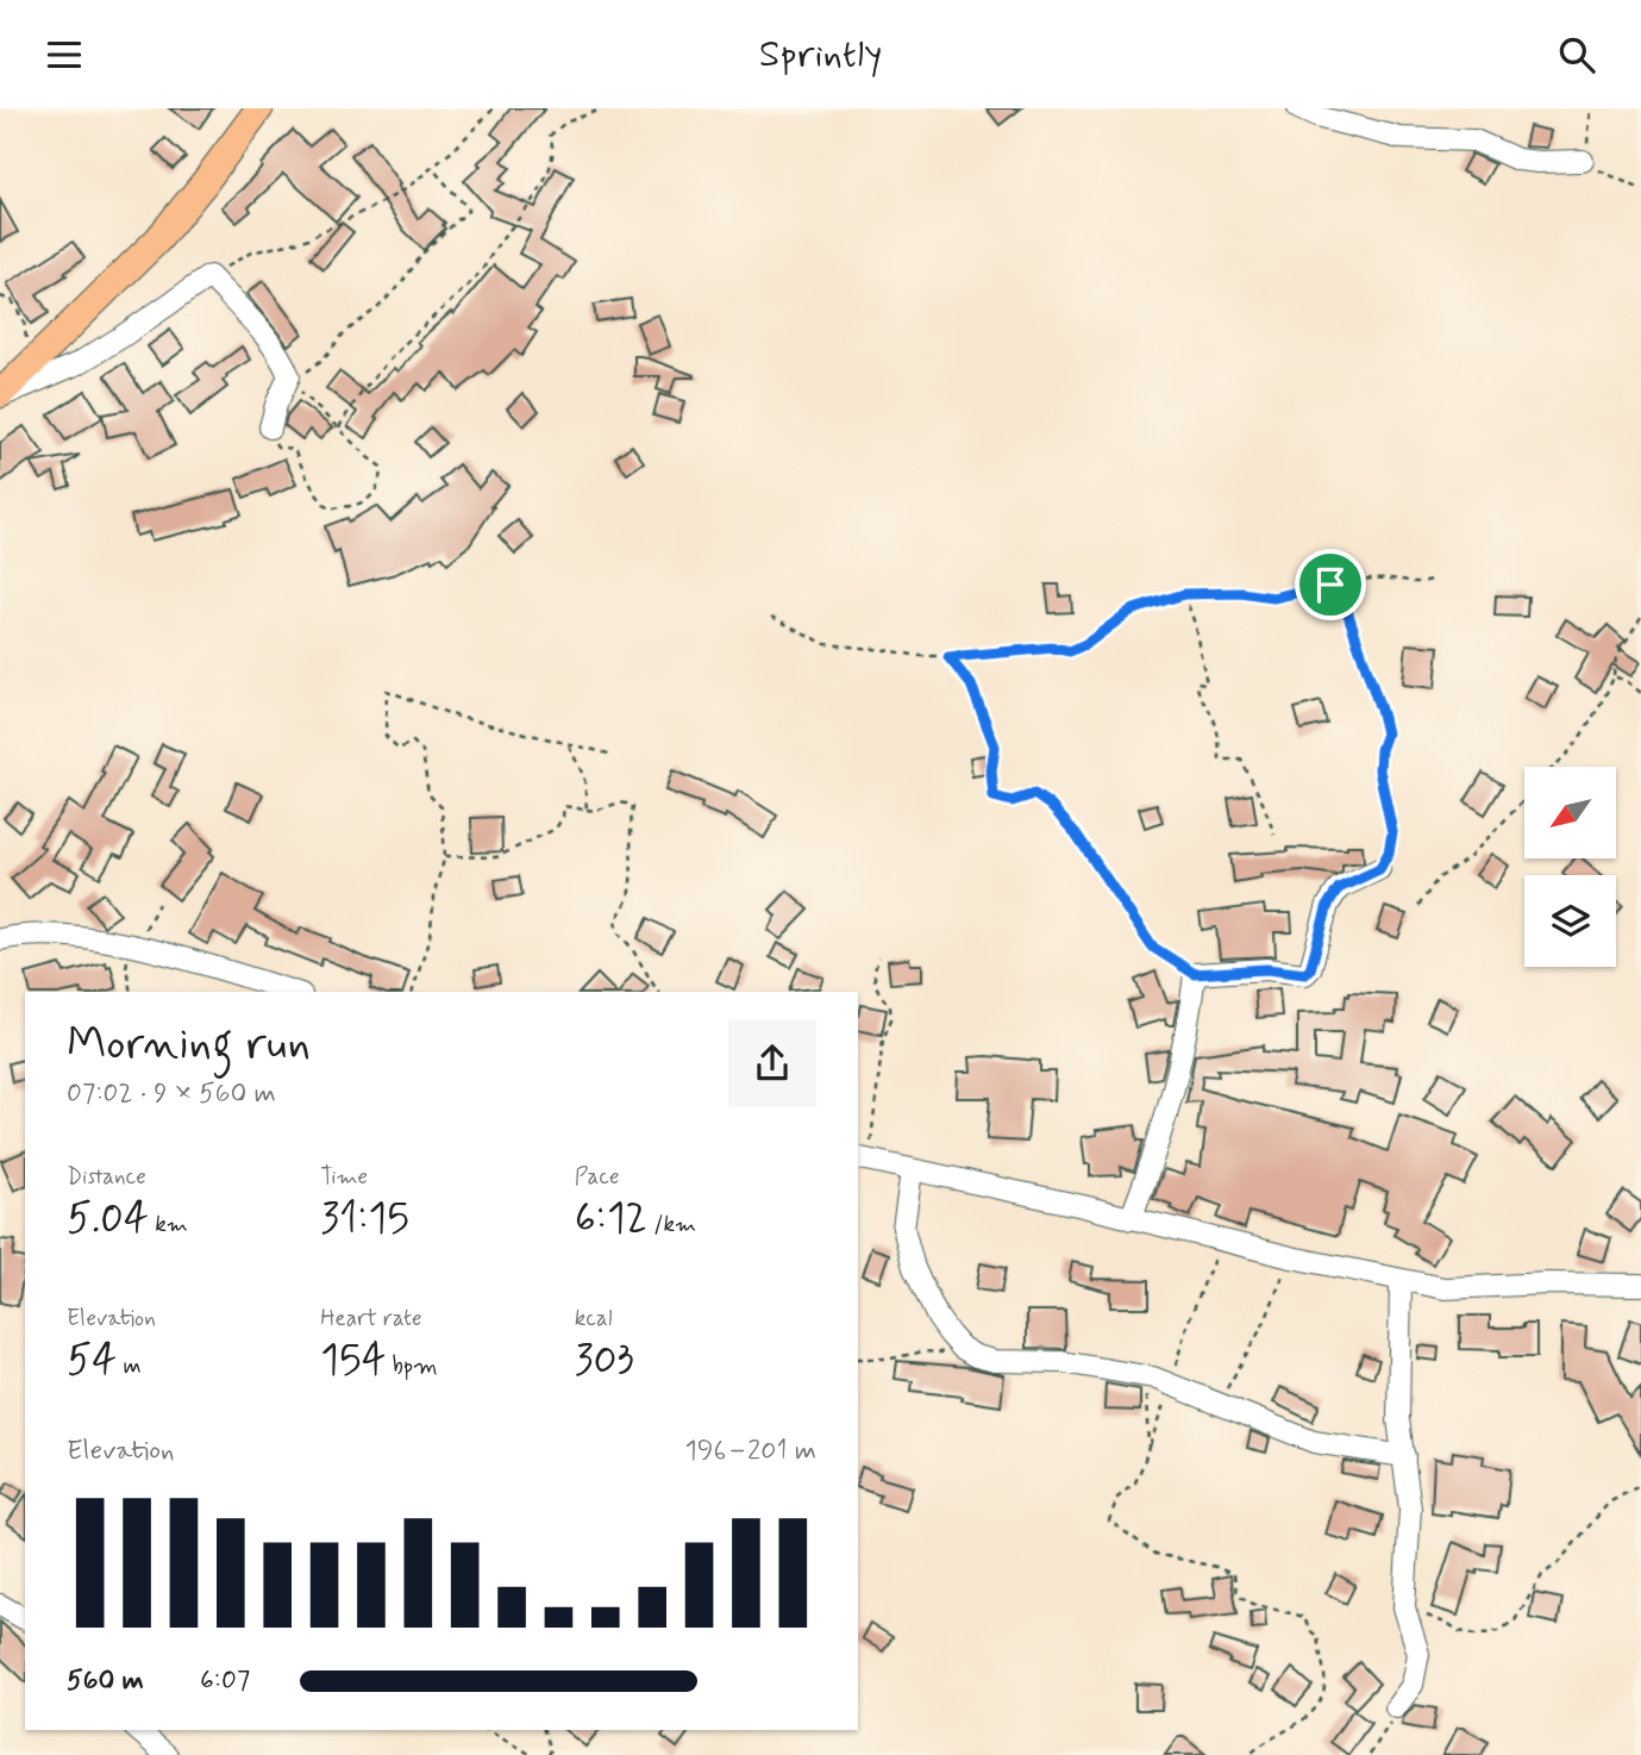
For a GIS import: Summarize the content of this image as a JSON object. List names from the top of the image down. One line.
{"north":"bottom left","page":{"header":"Sprintly","heading":["Morning run","07:02 · 9 × 560 m"],"stats":[["Distance","5.04 km"],["Time","31:15"],["Pace","6:12 /km"],["Elevation","54 m"],["Heart rate","154 bpm"],["kcal","303"]],"chart":["Elevation","196–201 m"],"list":[{"name":"560 m","note":"6:07"}]}}
